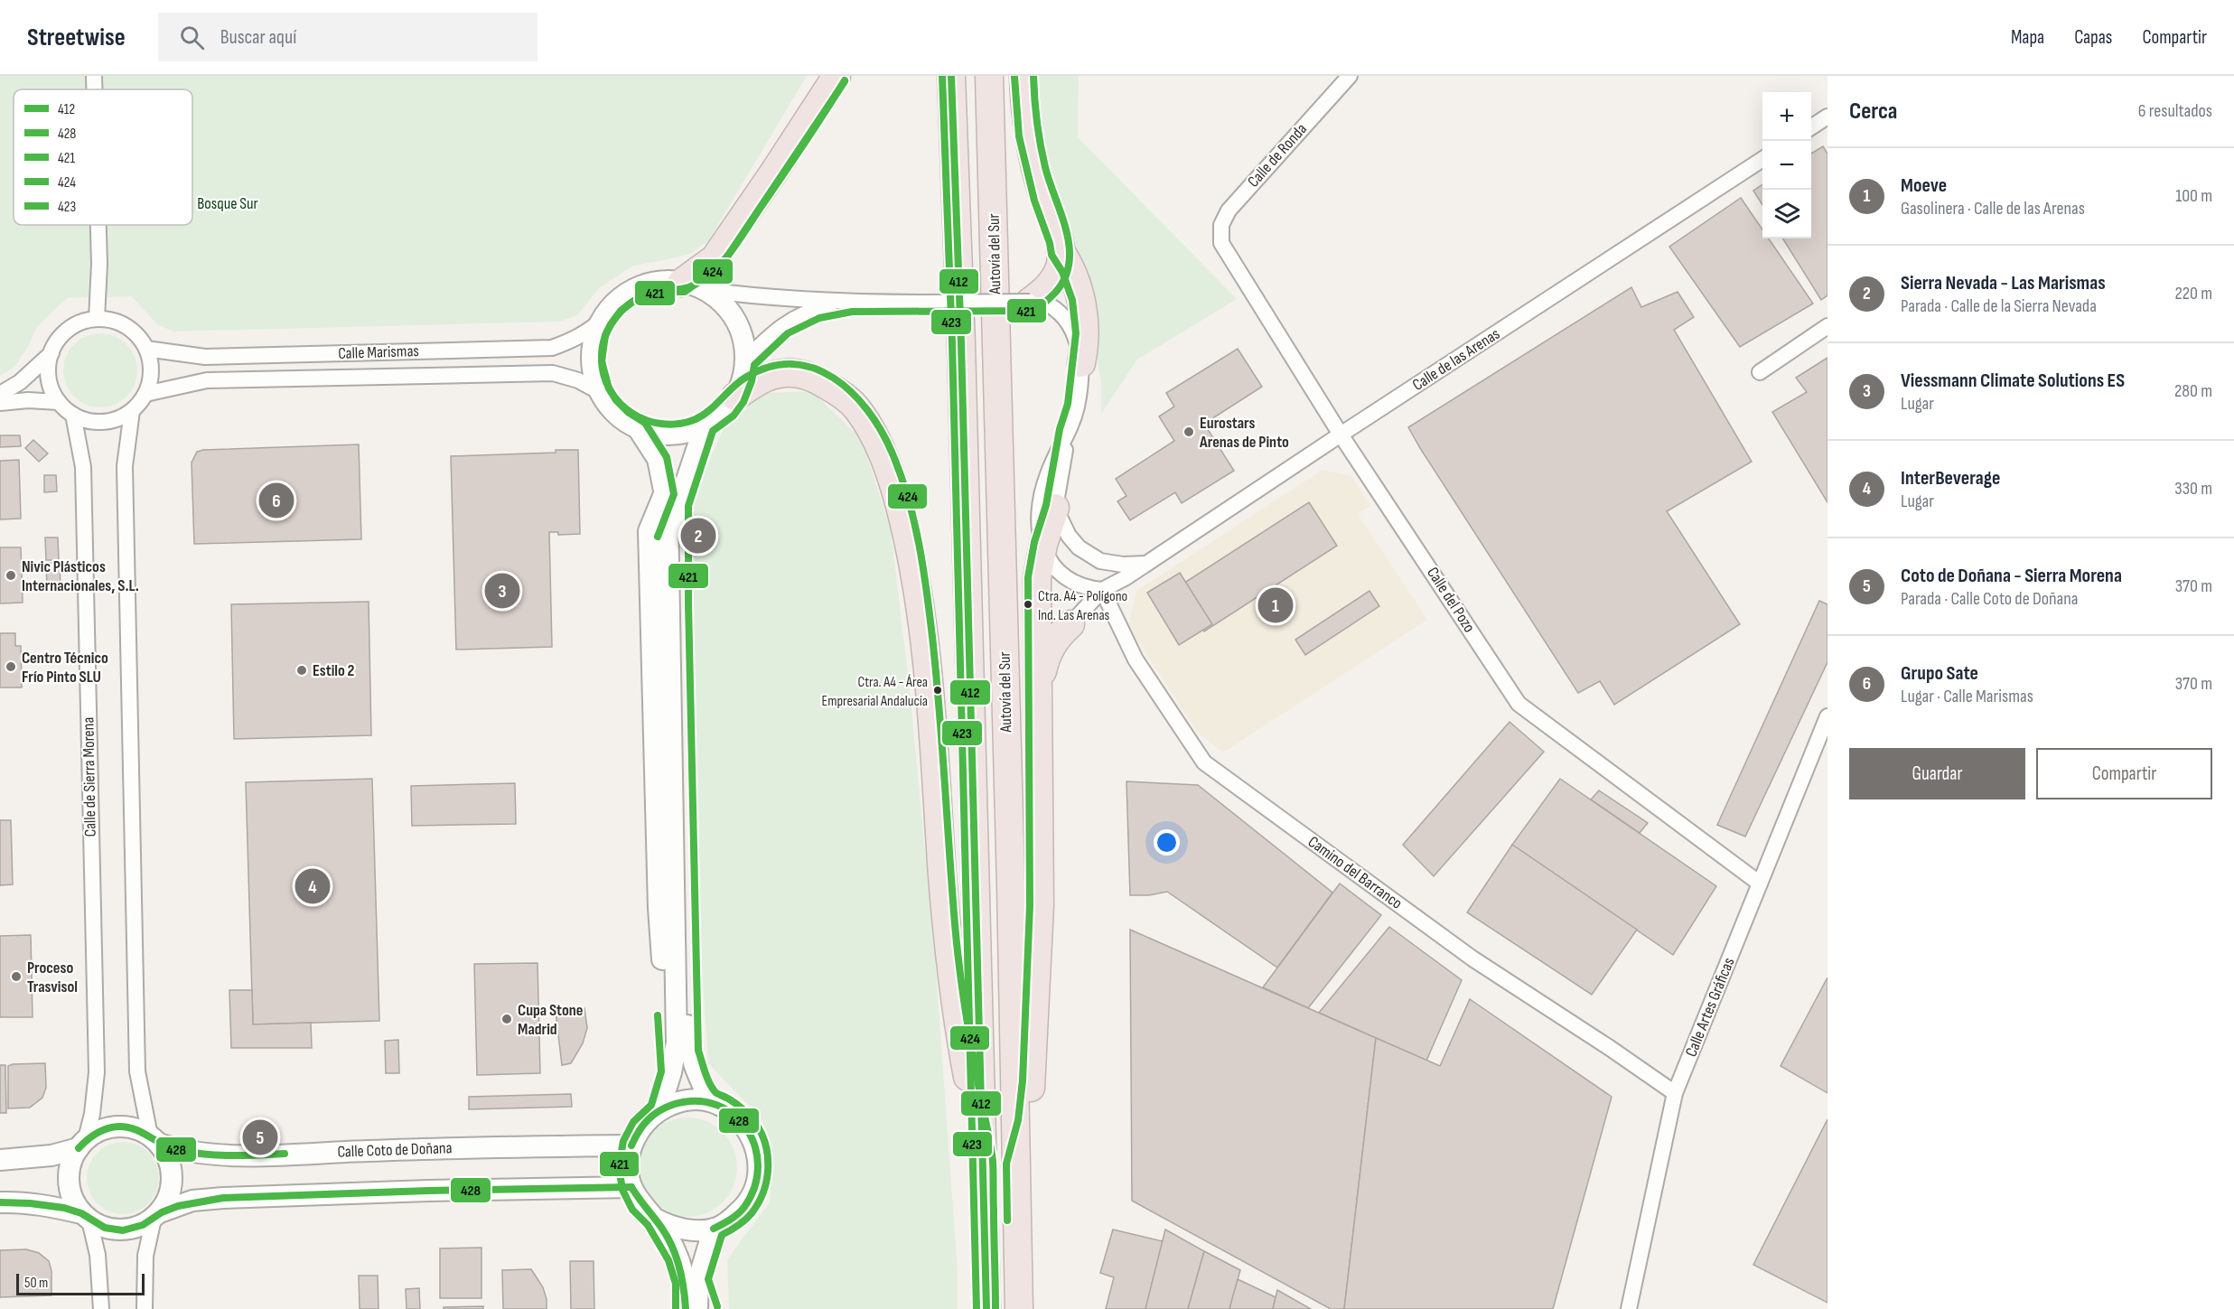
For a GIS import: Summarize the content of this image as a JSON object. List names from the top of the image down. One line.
{"streets":{"highway":["Autovía del Sur"],"main road":["Calle Coto de Doñana"],"street":["Calle de Ronda","Calle Marismas","Calle de las Arenas","Calle del Pozo","Calle de Sierra Morena","Camino del Barranco","Calle Artes Gráficas"]},"crossings":[["Calle de Ronda","Calle del Pozo"],["Calle Marismas","Calle de Sierra Morena"],["Calle de las Arenas","Calle del Pozo"],["Calle de las Arenas","Camino del Barranco"],["Calle del Pozo","Calle Artes Gráficas"],["Calle de Sierra Morena","Calle Coto de Doñana"],["Camino del Barranco","Calle Artes Gráficas"]],"parks":["Bosque Sur"],"places":["Eurostars Arenas de Pinto","Nivic Plásticos Internacionales, S.L.","Ctra. A4 - Polígono Ind. Las Arenas","Centro Técnico Frío Pinto SLU","Estilo 2","Ctra. A4 - Área Empresarial Andalucía","Proceso Trasvisol","Cupa Stone Madrid"],"lines":["transit line 412","transit line 421","transit line 423","transit line 424","transit line 428"],"legend":["412","428","421","424","423"],"scale_bar":"50 m","page":{"header":"Streetwise","search":"Buscar aquí","nav":["Mapa","Capas","Compartir"],"heading":["Cerca","6 resultados"],"map_buttons":["+","−"],"list":[{"mark":"1","name":"Moeve","note":"Gasolinera · Calle de las Arenas","value":"100 m"},{"mark":"2","name":"Sierra Nevada - Las Marismas","note":"Parada · Calle de la Sierra Nevada","value":"220 m"},{"mark":"3","name":"Viessmann Climate Solutions ES","note":"Lugar","value":"280 m"},{"mark":"4","name":"InterBeverage","note":"Lugar","value":"330 m"},{"mark":"5","name":"Coto de Doñana - Sierra Morena","note":"Parada · Calle Coto de Doñana","value":"370 m"},{"mark":"6","name":"Grupo Sate","note":"Lugar · Calle Marismas","value":"370 m"}],"pins":["6","2","3","1","4","5"],"buttons":["Guardar","Compartir"],"scale":"50 m"}}
